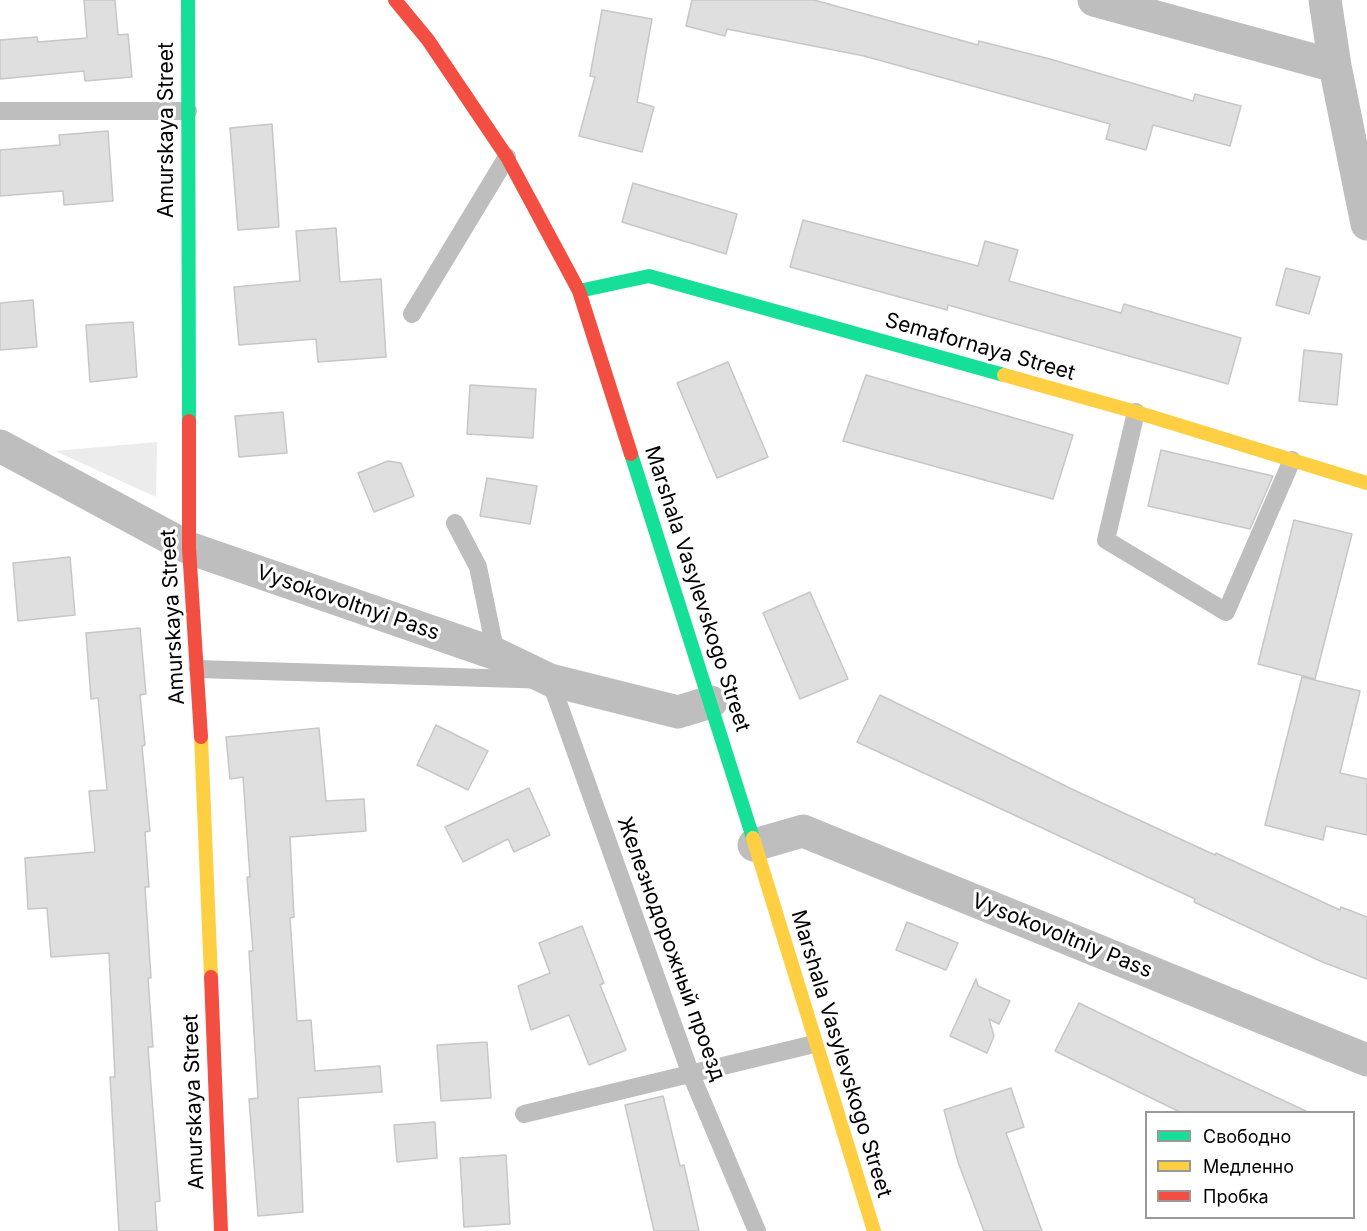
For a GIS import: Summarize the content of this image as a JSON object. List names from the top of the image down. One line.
{"streets":{"street":["Amurskaya Street","Semafornaya Street","Marshala Vasylevskogo Street","Vysokovoltnyi Pass","Vysokovoltniy Pass"],"lane":["Железнодорожный проезд"]},"crossings":[["Amurskaya Street","Vysokovoltnyi Pass"],["Semafornaya Street","Marshala Vasylevskogo Street"],["Marshala Vasylevskogo Street","Vysokovoltnyi Pass"],["Marshala Vasylevskogo Street","Vysokovoltniy Pass"],["Vysokovoltnyi Pass","Железнодорожный проезд"]],"legend":["Свободно","Медленно","Пробка"]}
